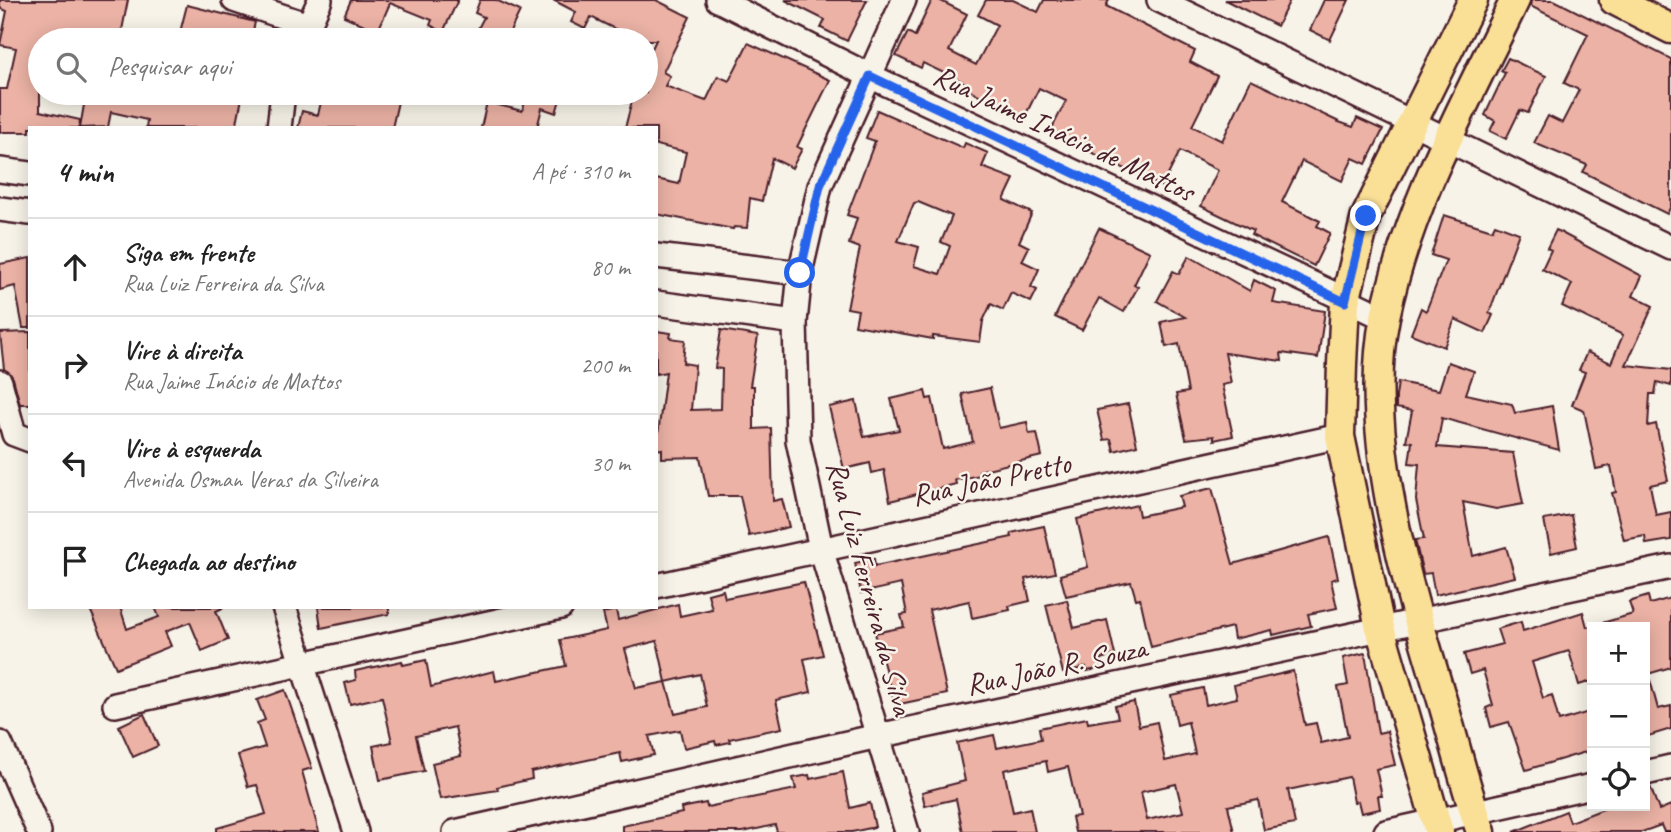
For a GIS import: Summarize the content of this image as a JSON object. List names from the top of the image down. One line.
{"streets":{"street":["Rua Jaime Inácio de Mattos","Rua João Pretto","Rua Luiz Ferreira da Silva","Rua João R. Souza"]},"crossings":[["Rua Jaime Inácio de Mattos","Rua Luiz Ferreira da Silva"],["Rua João Pretto","Rua Luiz Ferreira da Silva"],["Rua Luiz Ferreira da Silva","Rua João R. Souza"]],"page":{"search":"Pesquisar aqui","heading":["4 min","A pé · 310 m"],"list":[["Siga em frente","Rua Luiz Ferreira da Silva","80 m"],["Vire à direita","Rua Jaime Inácio de Mattos","200 m"],["Vire à esquerda","Avenida Osman Veras da Silveira","30 m"],"Chegada ao destino"],"map_buttons":["+","−"]}}
